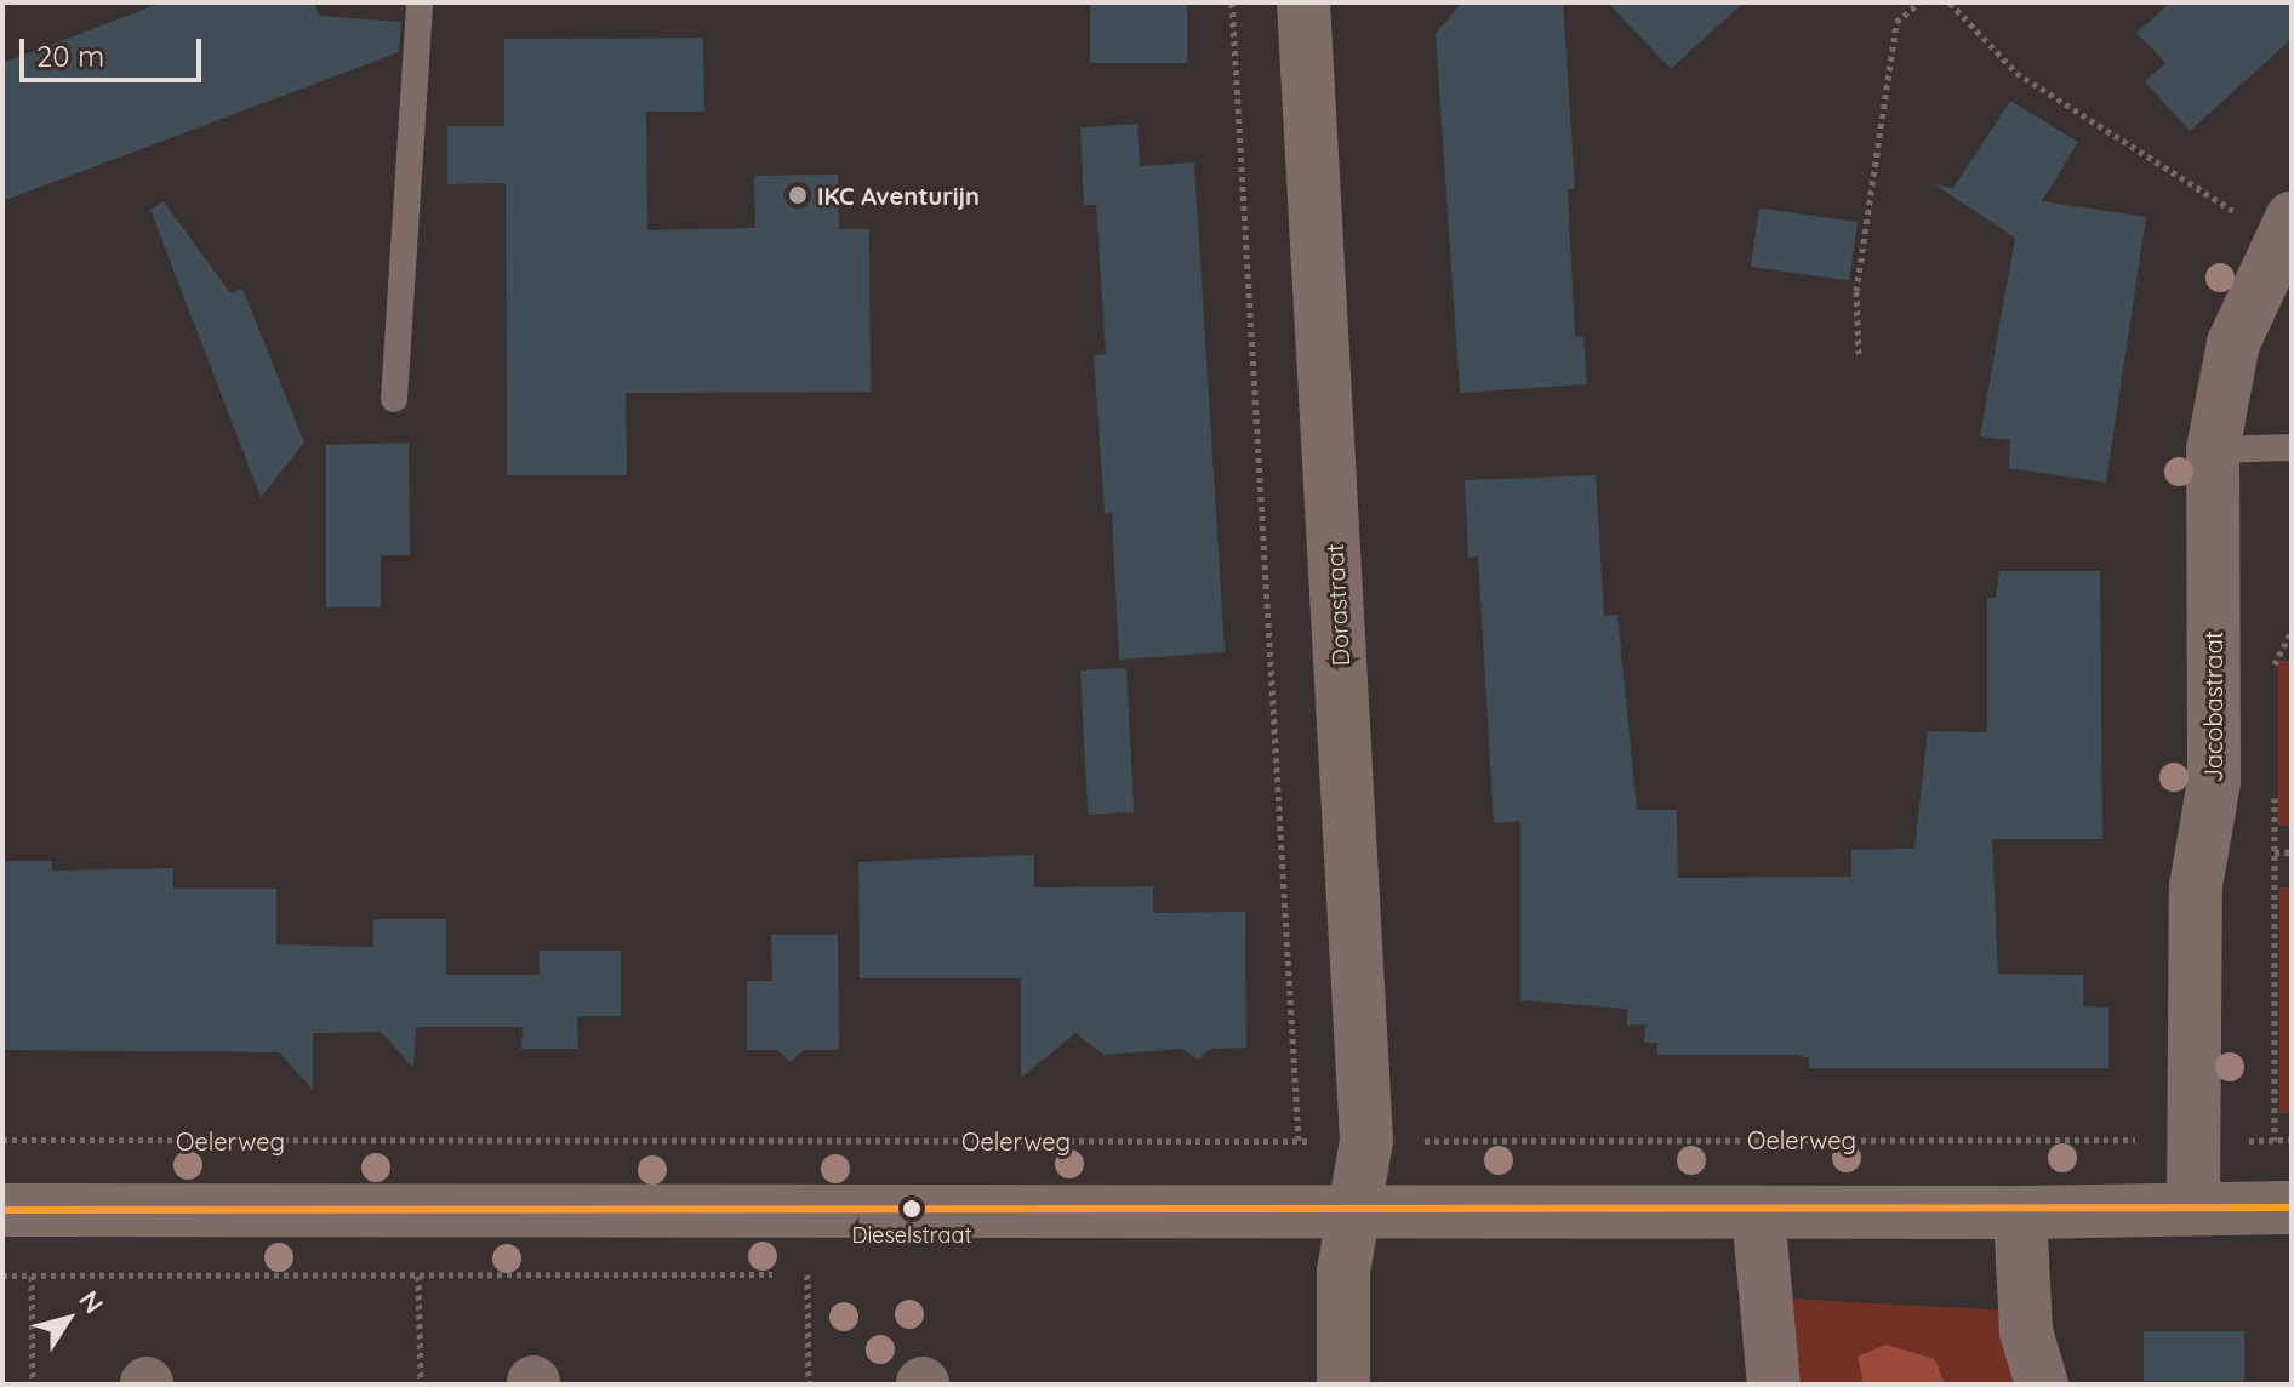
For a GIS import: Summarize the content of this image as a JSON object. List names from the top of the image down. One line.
{"streets":{"street":["Dorastraat","Jacobastraat"],"path":["Oelerweg"]},"crossings":[["Dorastraat","Oelerweg"]],"places":["IKC Aventurijn","Dieselstraat"],"scale_bar":"20 m","north":"top right"}
